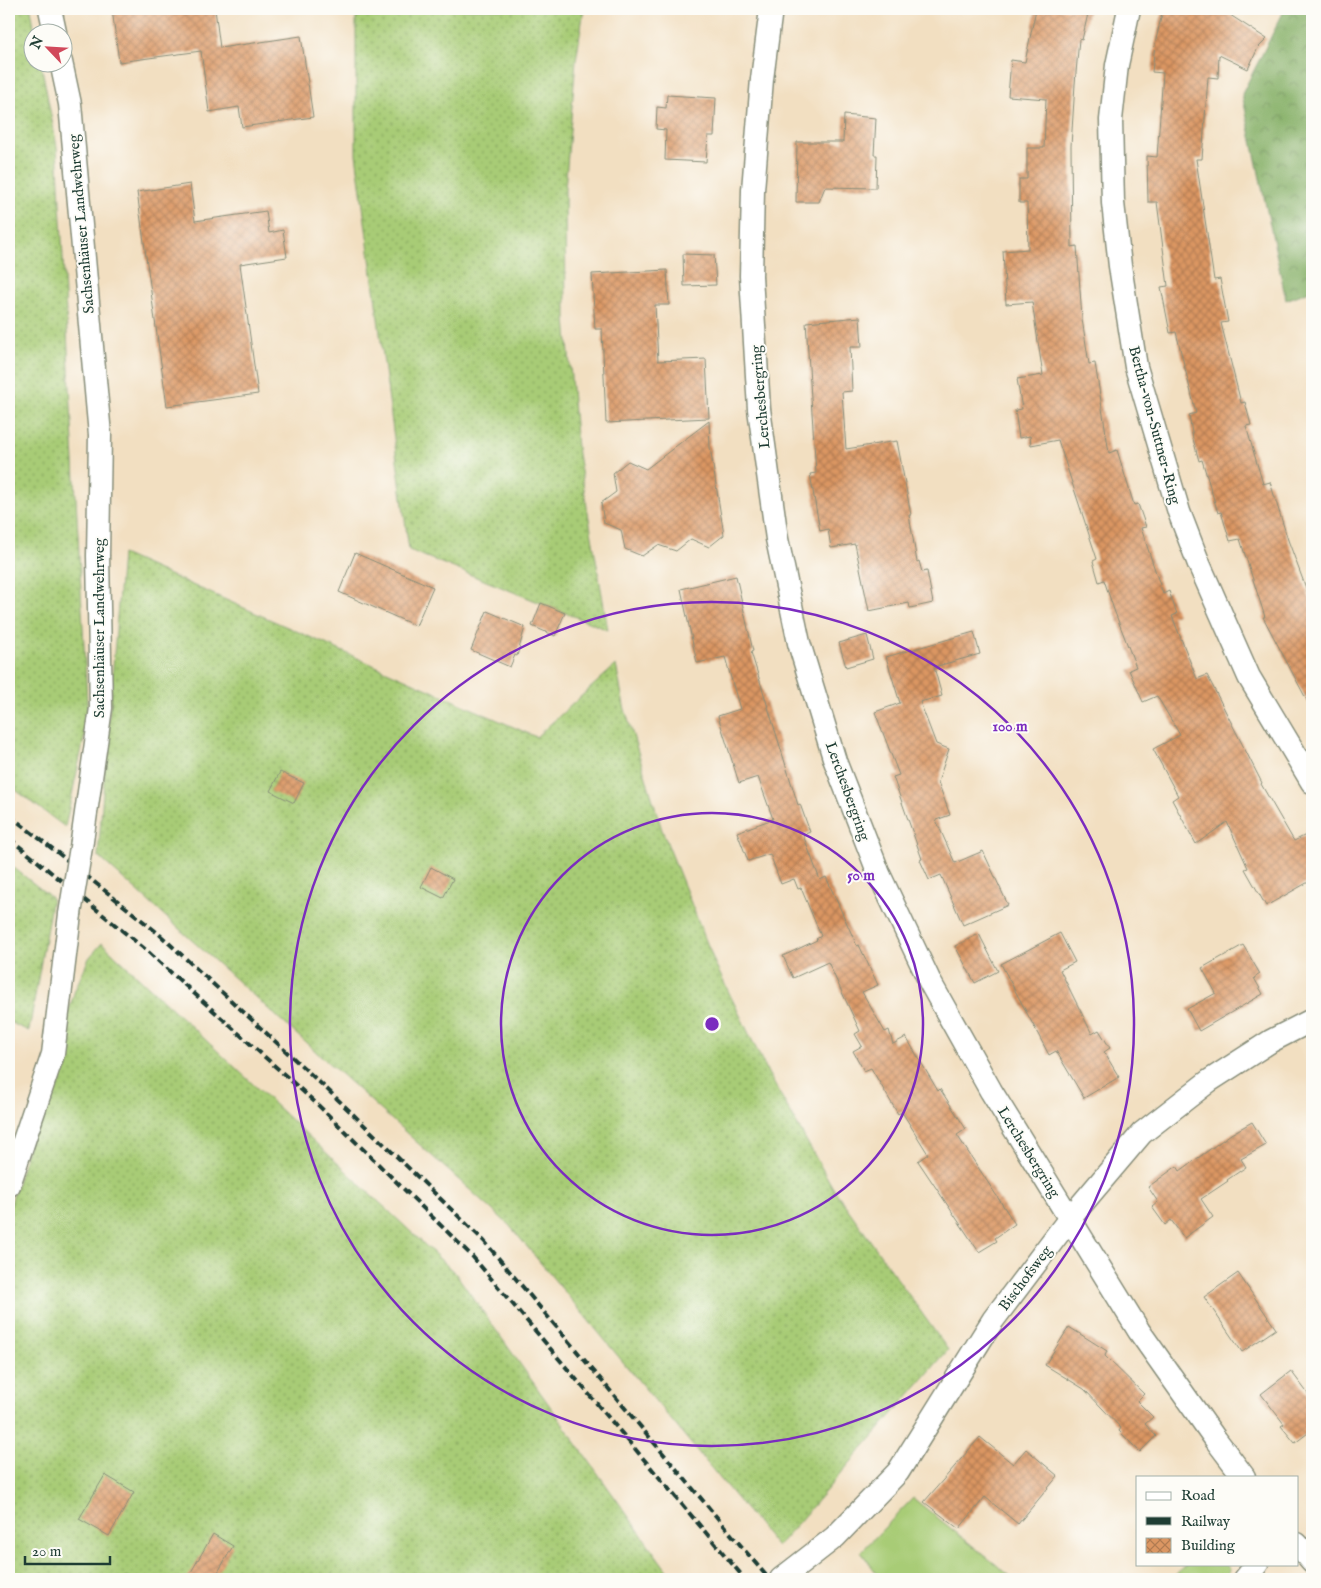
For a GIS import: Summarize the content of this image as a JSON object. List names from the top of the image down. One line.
{"streets":{"street":["Sachsenhäuser Landwehrweg","Lerchesbergring","Bertha-von-Suttner-Ring","Bischofsweg"]},"crossings":[["Lerchesbergring","Bischofsweg"]],"legend":["Road","Railway","Building"],"scale_bar":"20 m","north":"top left","rings":["100 m","50 m"]}
